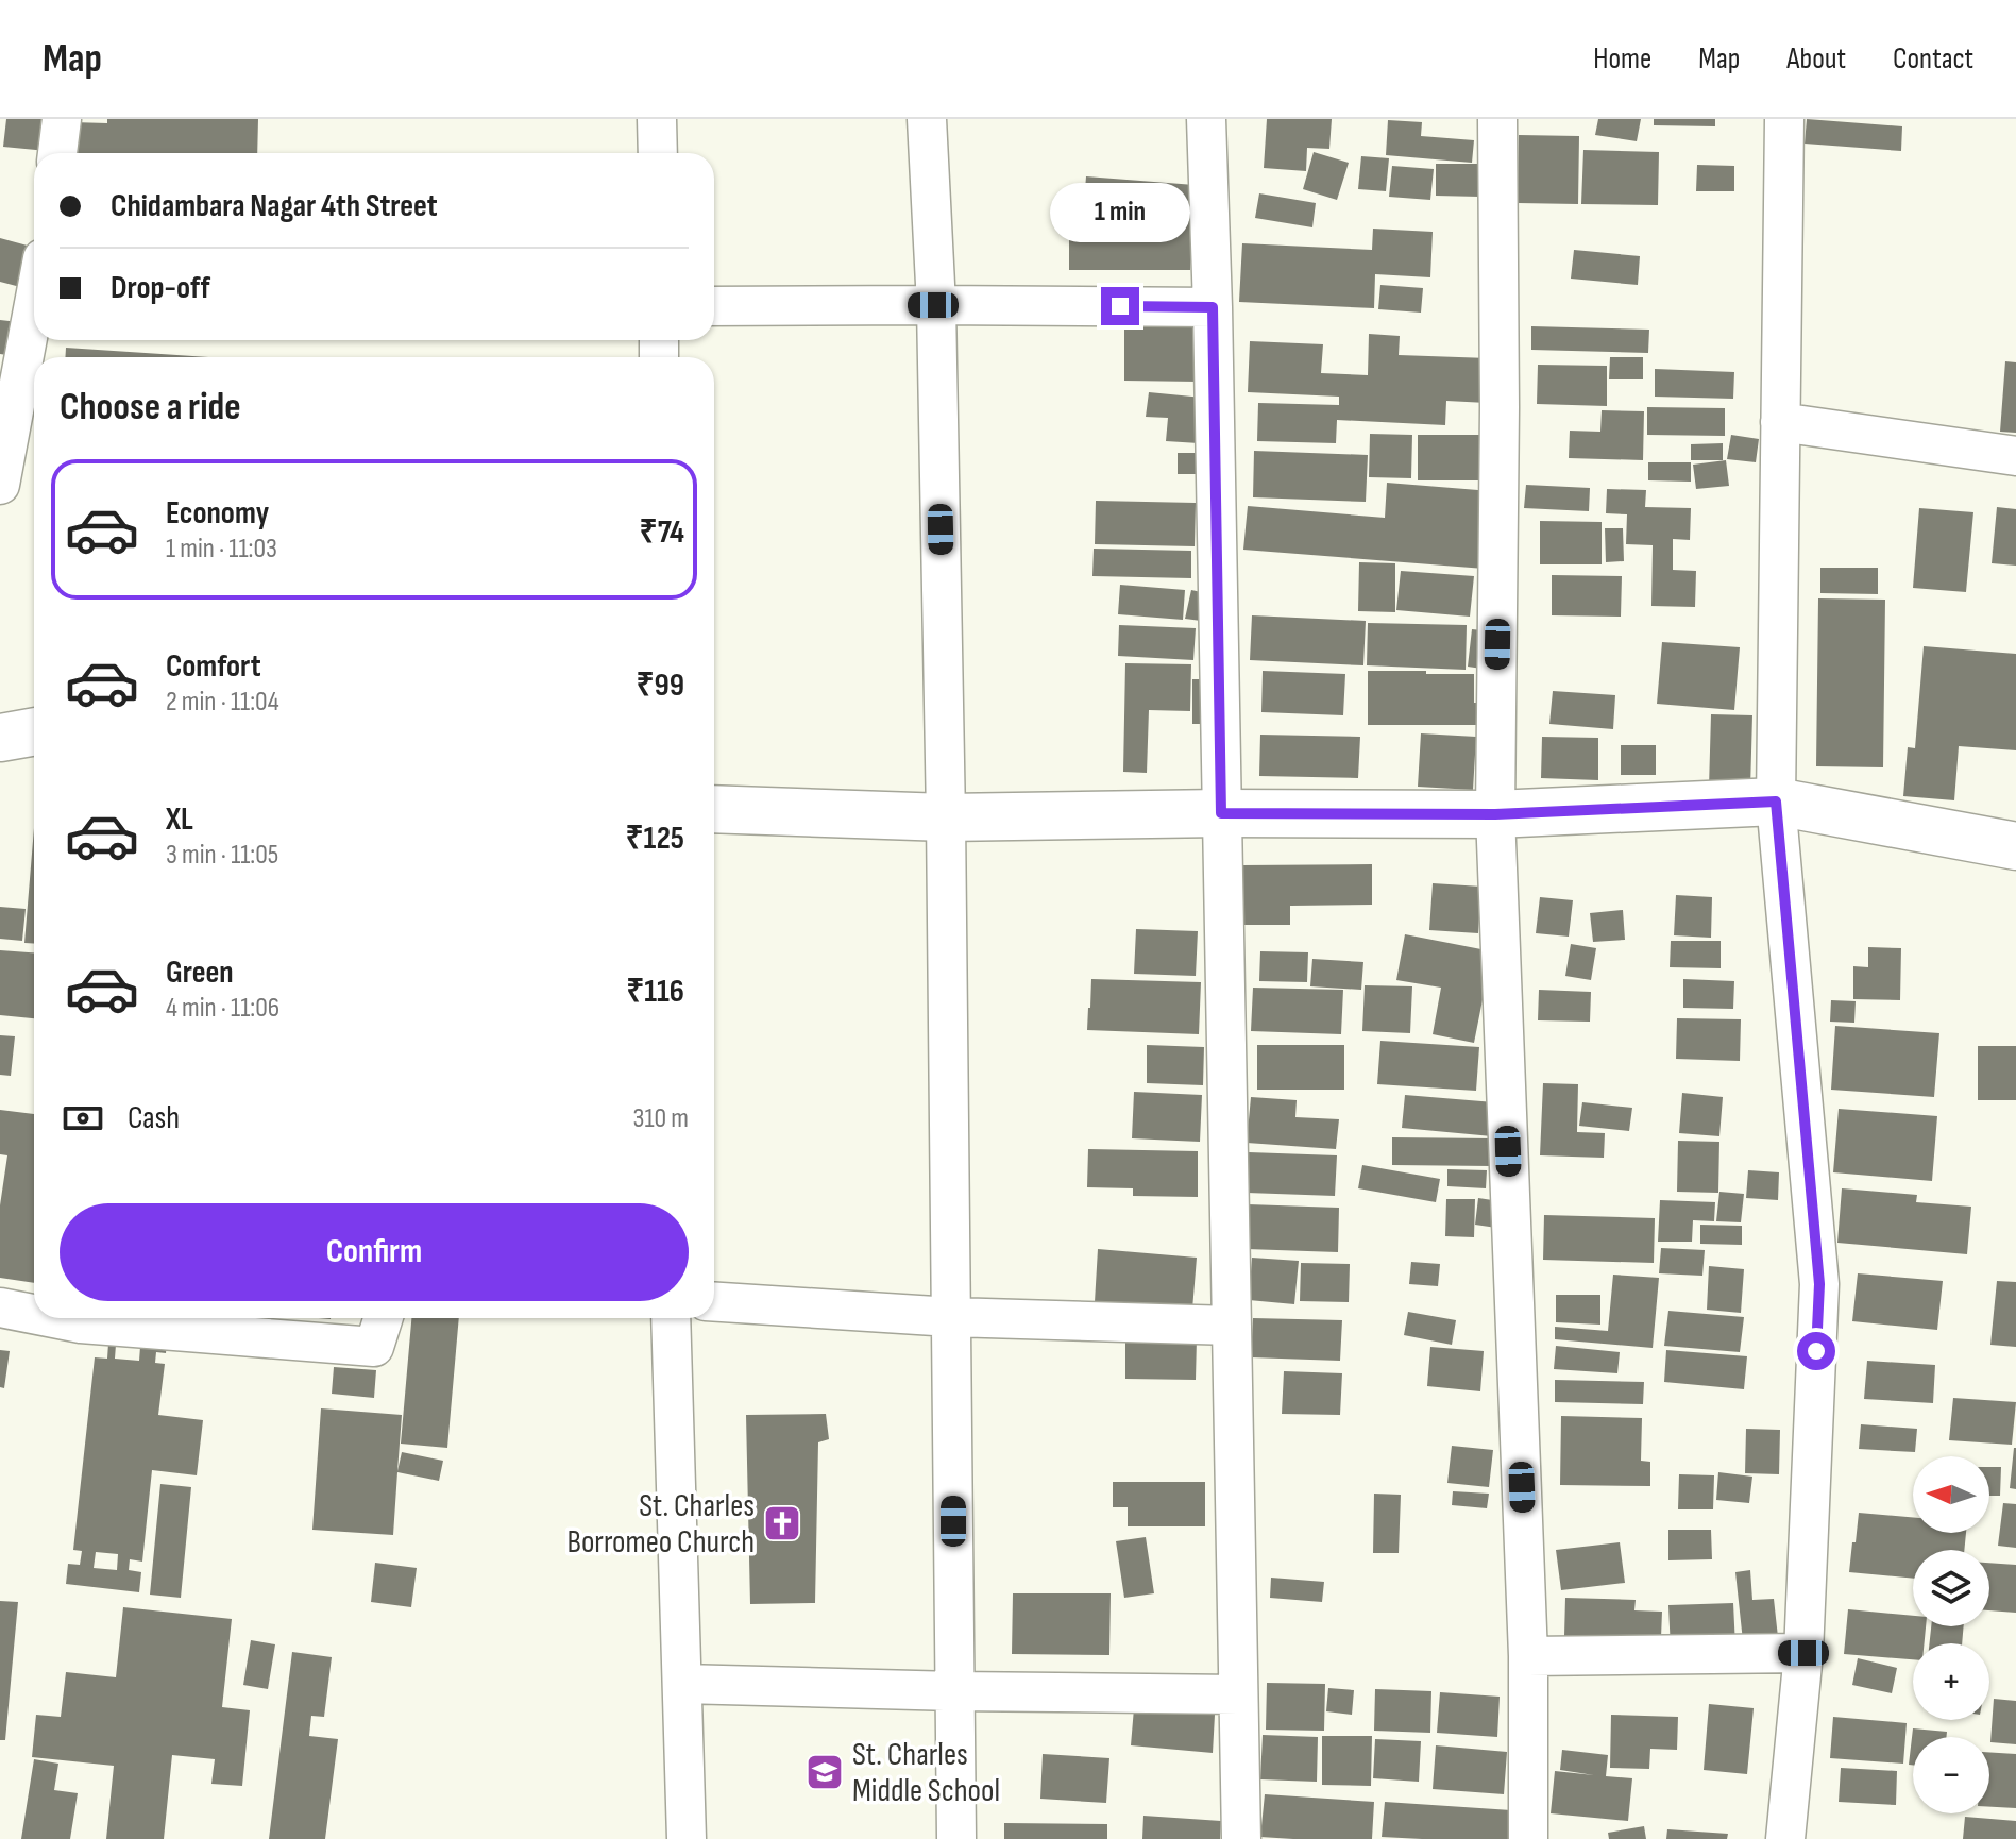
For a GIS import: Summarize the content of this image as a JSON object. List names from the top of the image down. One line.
{"places":{"church":["St. Charles Borromeo Church"],"school or university":["St. Charles Middle School"]},"north":"left","page":{"header":"Map","nav":["Home","Map","About","Contact"],"banner":["Chidambara Nagar 4th Street","Drop-off"],"bubble":"1 min","heading":"Choose a ride","list":[{"name":"Economy","note":"1 min · 11:03","value":"₹74"},{"name":"Comfort","note":"2 min · 11:04","value":"₹99"},{"name":"XL","note":"3 min · 11:05","value":"₹125"},{"name":"Green","note":"4 min · 11:06","value":"₹116"}],"pay":["Cash","310 m"],"buttons":"Confirm","map_buttons":["+","−"]}}
